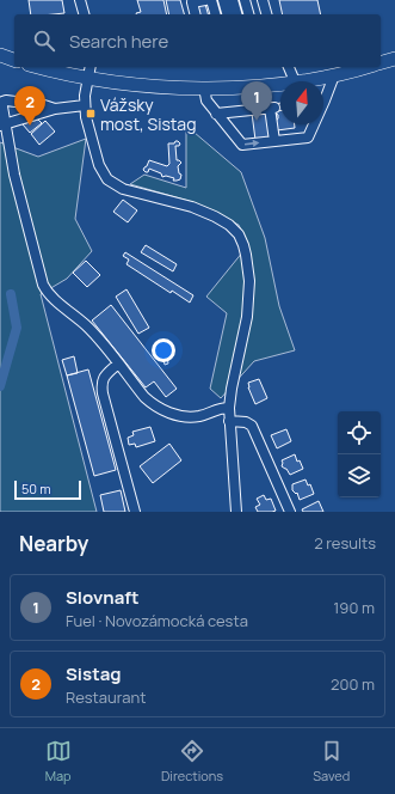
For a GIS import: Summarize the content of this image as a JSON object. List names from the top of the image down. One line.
{"places":{"transit":["Vážsky most, Sistag"]},"scale_bar":"50 m","north":"top","page":{"search":"Search here","pins":["1","2"],"scale":"50 m","heading":["Nearby","2 results"],"list":[{"mark":"1","name":"Slovnaft","note":"Fuel · Novozámocká cesta","value":"190 m"},{"mark":"2","name":"Sistag","note":"Restaurant","value":"200 m"}],"nav":["Map","Directions","Saved"]}}
